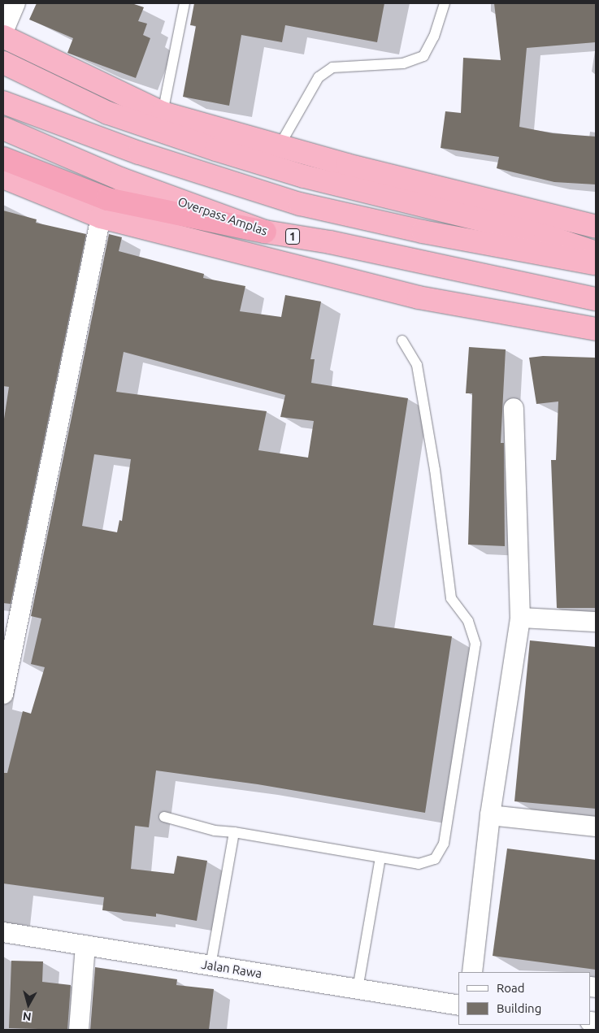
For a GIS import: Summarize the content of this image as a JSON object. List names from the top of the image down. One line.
{"streets":{"highway":["Overpass Amplas","1"],"street":["Jalan Rawa"]},"legend":["Road","Building"],"north":"bottom"}
